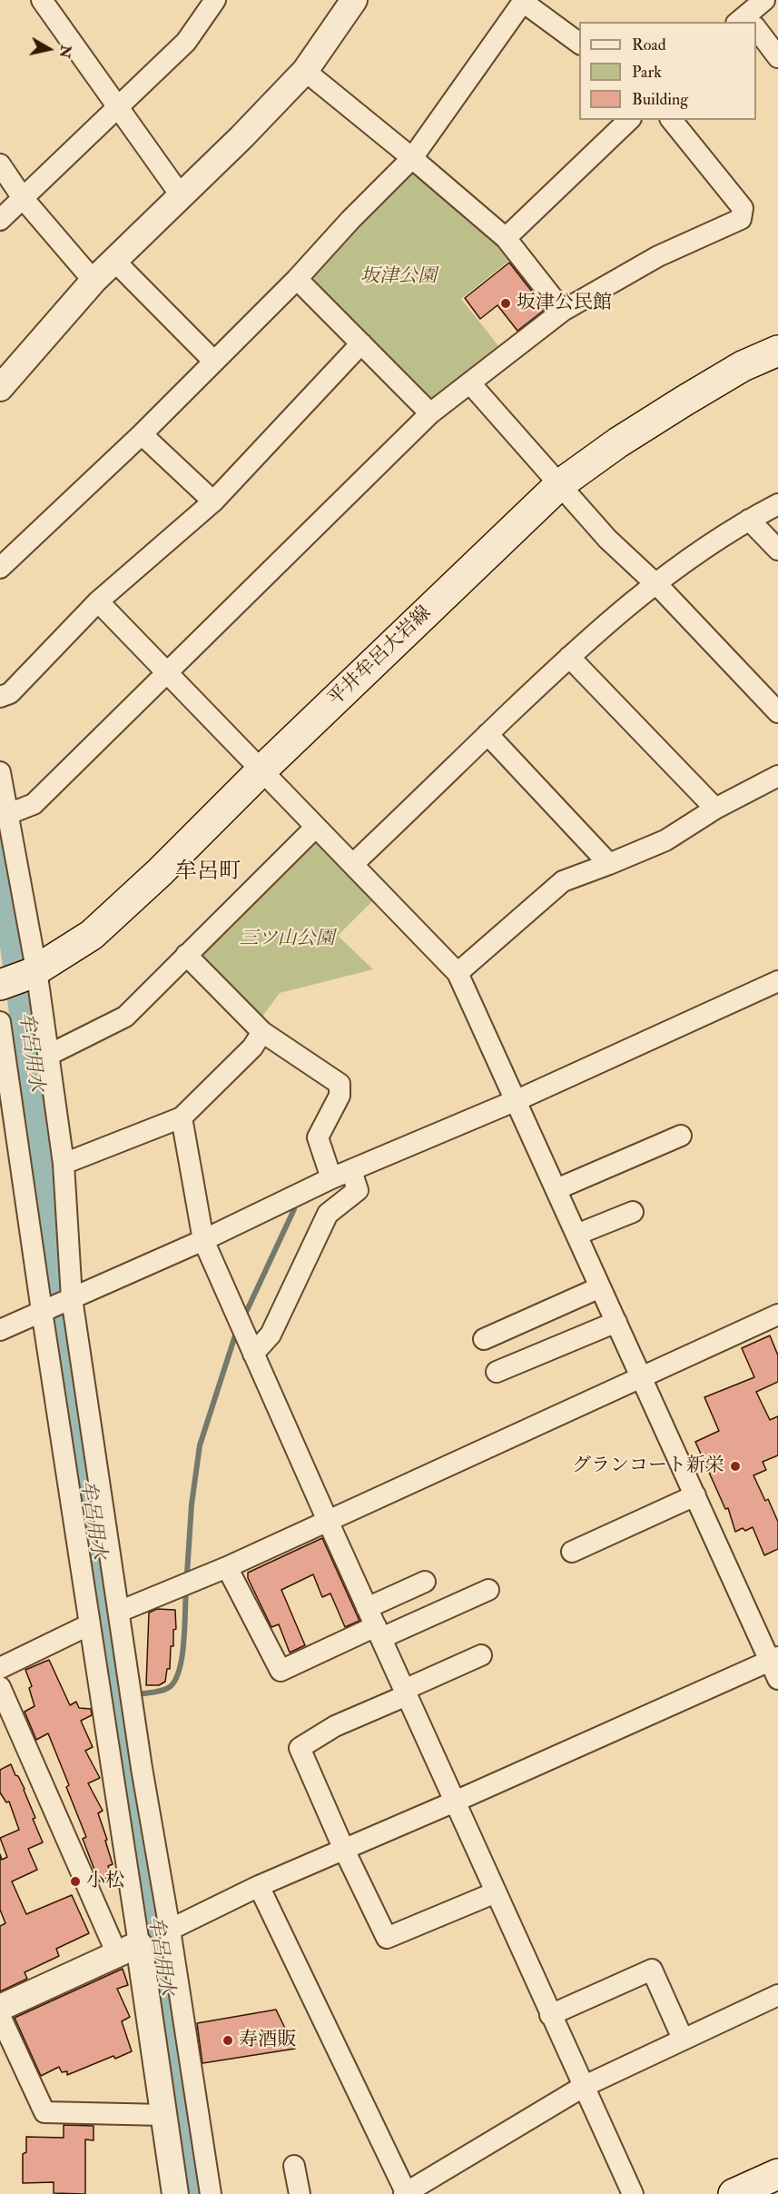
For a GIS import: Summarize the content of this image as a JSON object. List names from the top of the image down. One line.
{"streets":{"main road":["平井牟呂大岩線"]},"districts":["牟呂町"],"water":["牟呂用水"],"parks":["坂津公園","三ツ山公園"],"places":["坂津公民館","グランコート新栄","小松","寿酒販"],"legend":["Road","Park","Building"],"north":"right"}
